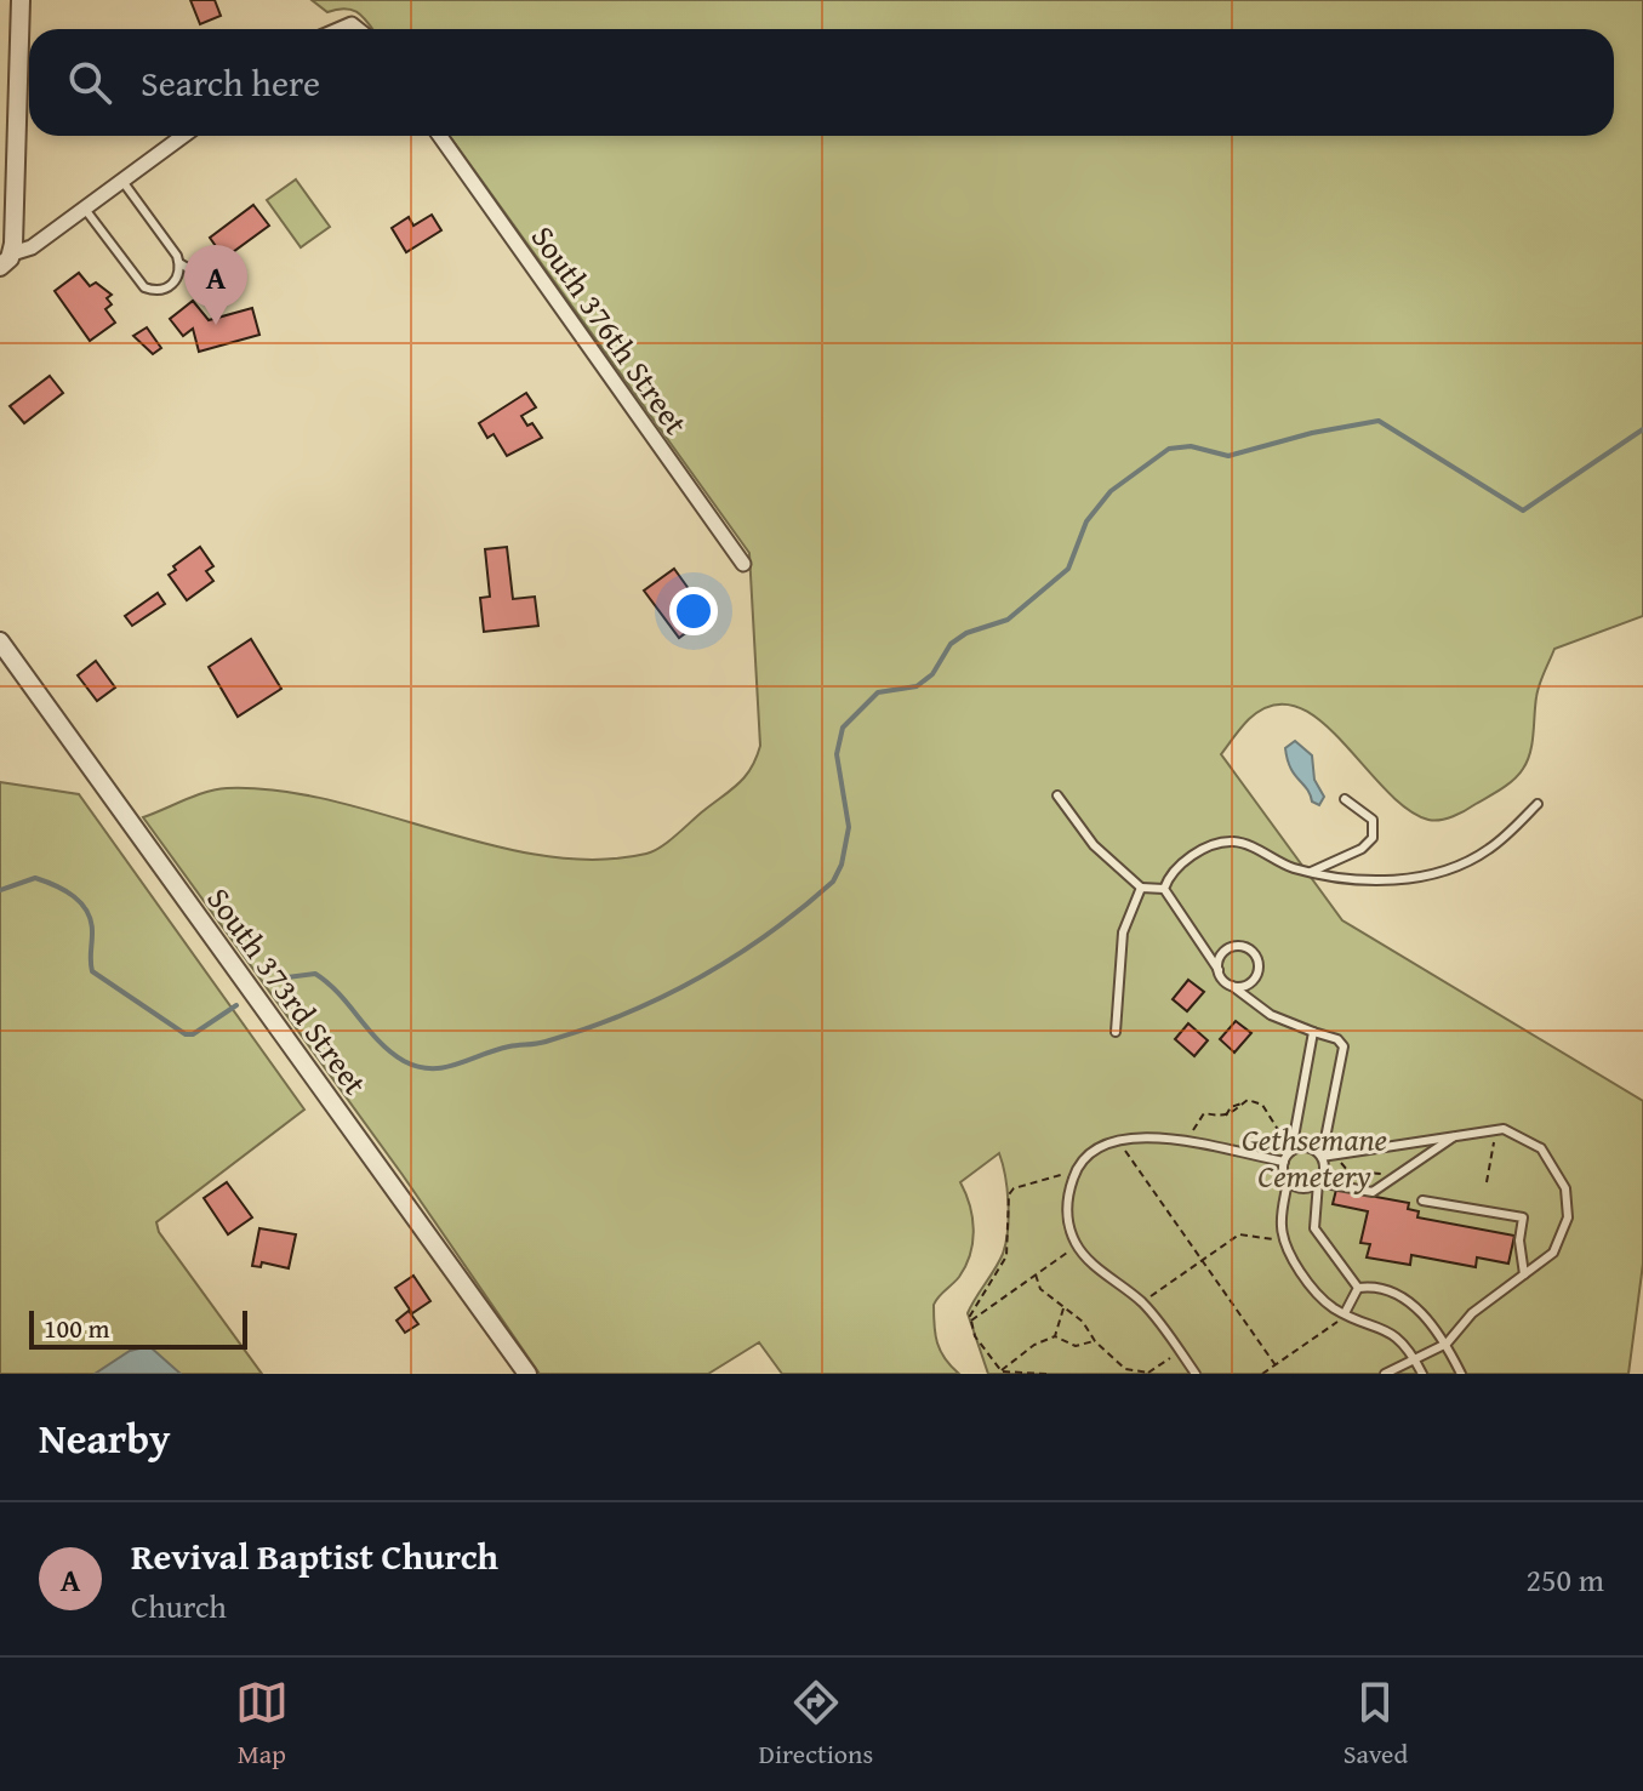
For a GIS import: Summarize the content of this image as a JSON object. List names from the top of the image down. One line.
{"streets":{"street":["South 376th Street","South 373rd Street"]},"parks":["Gethsemane Cemetery"],"scale_bar":"100 m","page":{"search":"Search here","pins":"A","scale":"100 m","heading":"Nearby","list":[{"mark":"A","name":"Revival Baptist Church","note":"Church","value":"250 m"}],"nav":["Map","Directions","Saved"]}}
